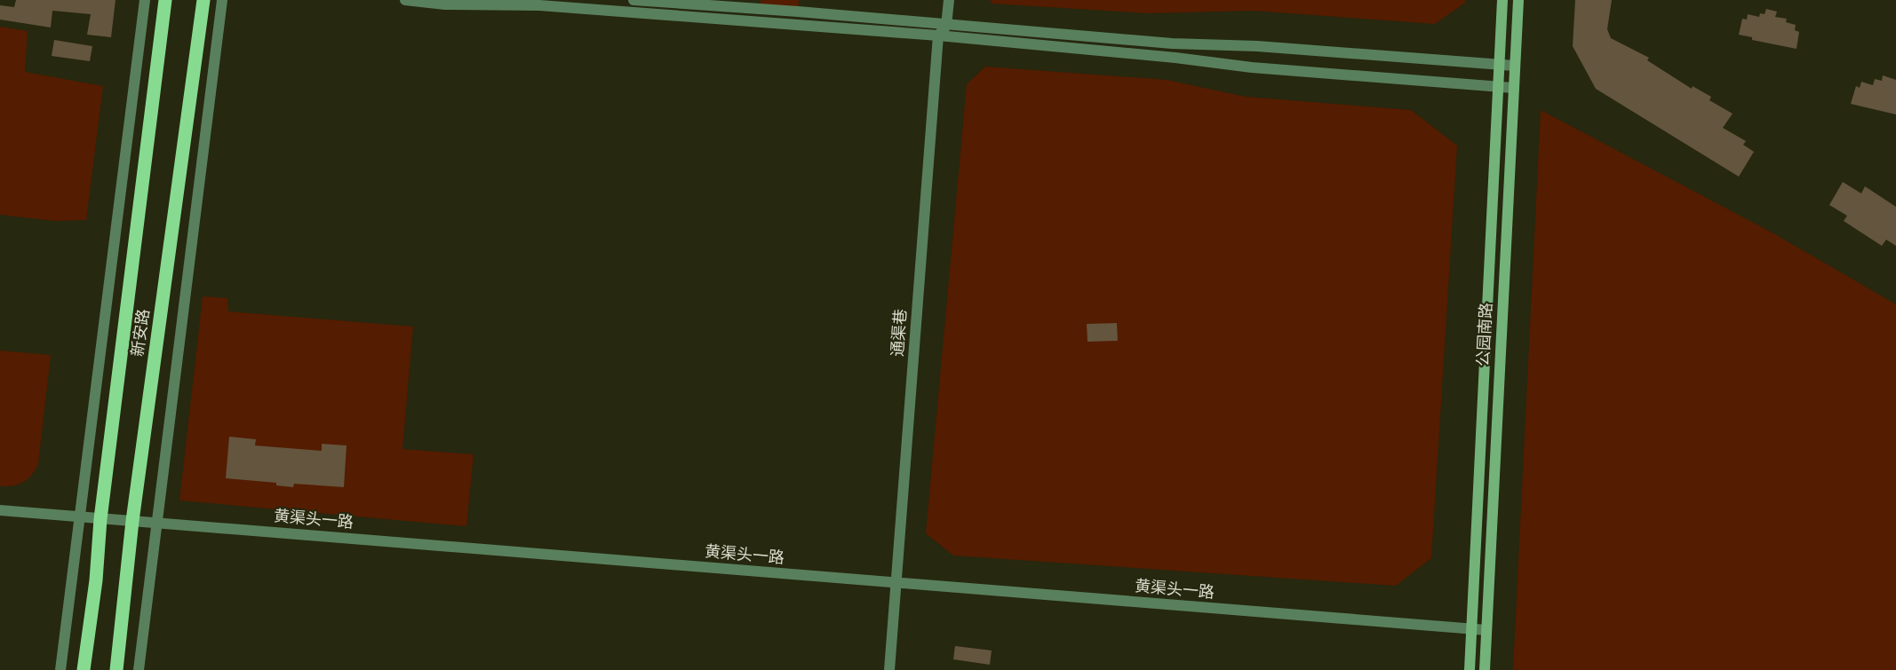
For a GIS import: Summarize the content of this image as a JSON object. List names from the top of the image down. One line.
{"streets":{"main road":["新安路","公园南路"],"street":["通渠巷","黄渠头一路"]},"crossings":[["新安路","黄渠头一路"],["通渠巷","黄渠头一路"],["公园南路","黄渠头一路"]]}
